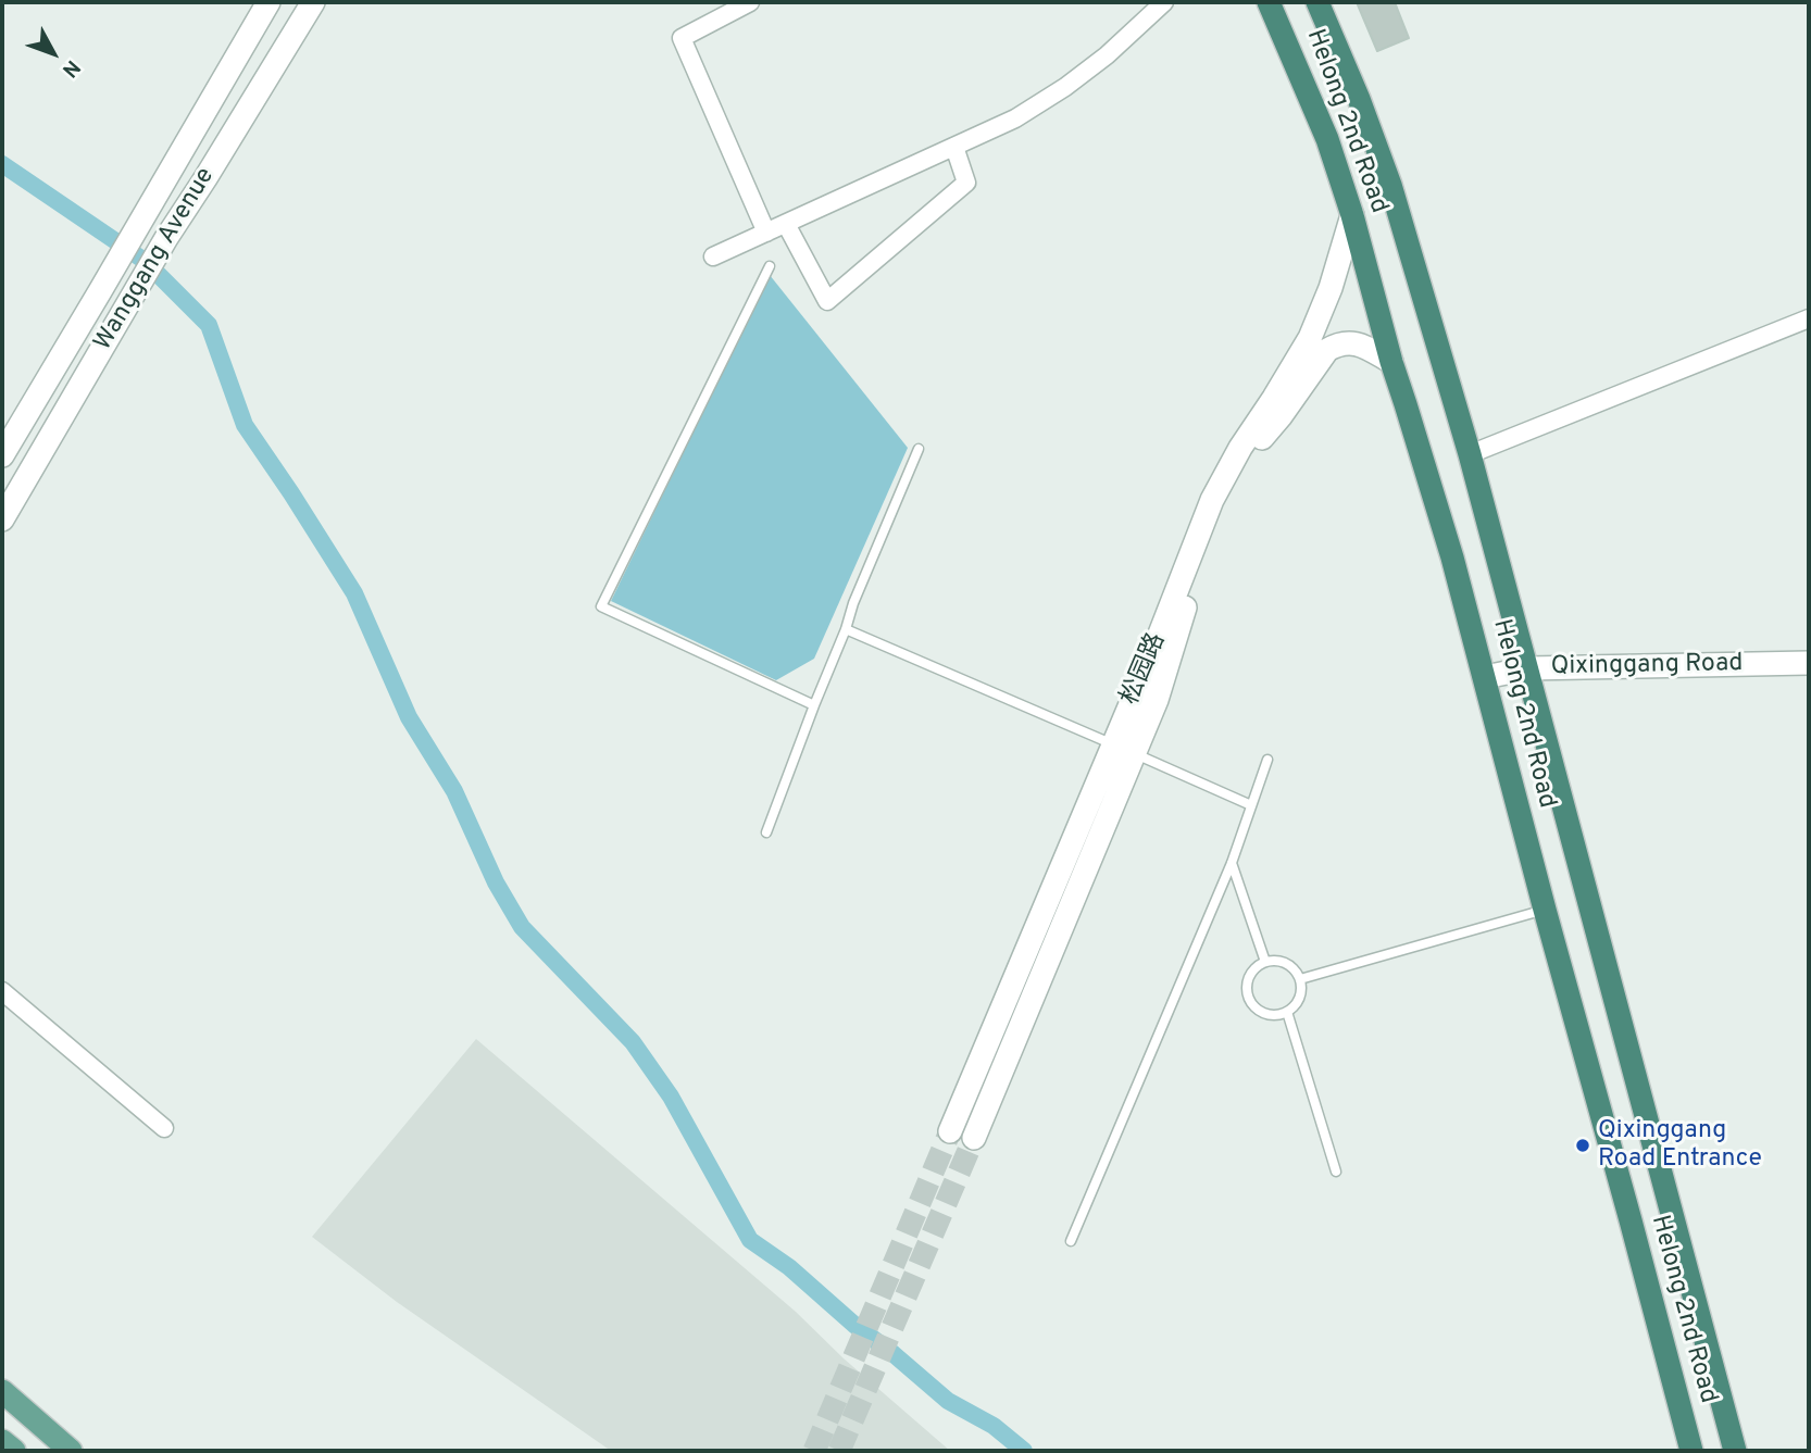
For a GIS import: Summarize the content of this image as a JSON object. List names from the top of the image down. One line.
{"streets":{"highway":["Helong 2nd Road"],"street":["Wanggang Avenue","Qixinggang Road","松园路"]},"crossings":[["Helong 2nd Road","Qixinggang Road"],["Helong 2nd Road","松园路"]],"places":["Qixinggang Road Entrance"],"north":"bottom right"}
